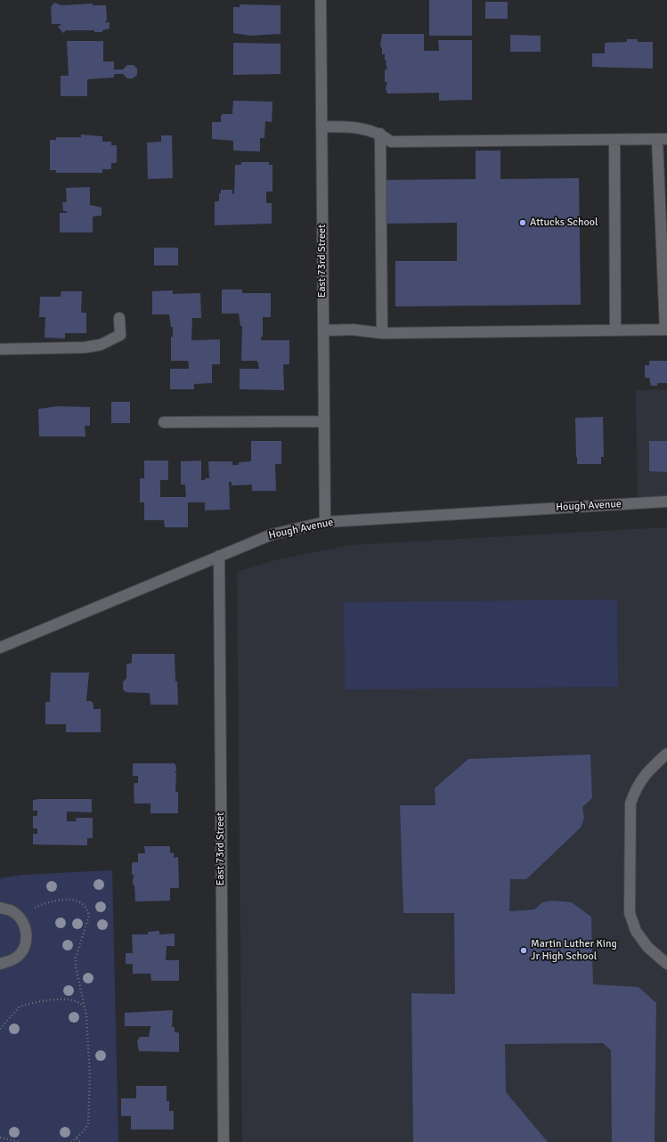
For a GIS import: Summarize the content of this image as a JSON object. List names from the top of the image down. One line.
{"streets":{"street":["East 73rd Street","Hough Avenue"]},"crossings":[["East 73rd Street","Hough Avenue"]],"places":["Attucks School","Martin Luther King Jr High School"]}
